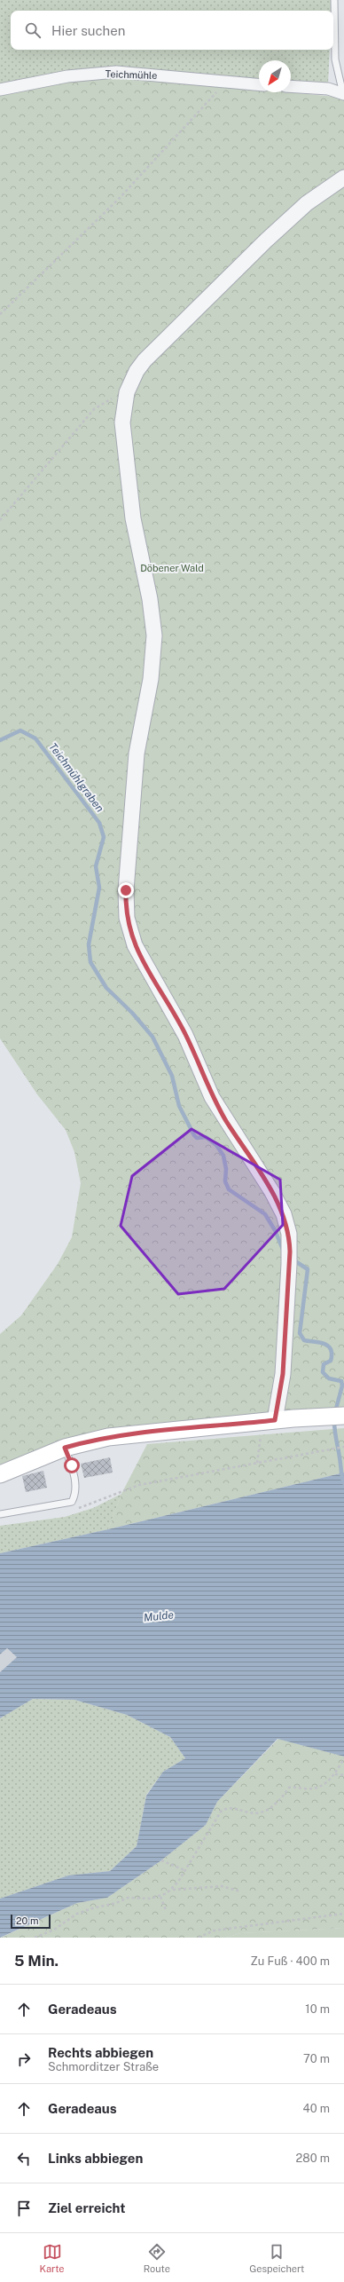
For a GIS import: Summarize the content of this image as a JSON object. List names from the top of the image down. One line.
{"streets":{"street":["Teichmühle"]},"water":["Teichmühlgraben","Mulde"],"parks":["Döbener Wald"],"scale_bar":"20 m","north":"bottom left","page":{"search":"Hier suchen","scale":"20 m","heading":["5 Min.","Zu Fuß · 400 m"],"list":[["Geradeaus","10 m"],["Rechts abbiegen","Schmorditzer Straße","70 m"],["Geradeaus","40 m"],["Links abbiegen","280 m"],"Ziel erreicht"],"nav":["Karte","Route","Gespeichert"]}}
